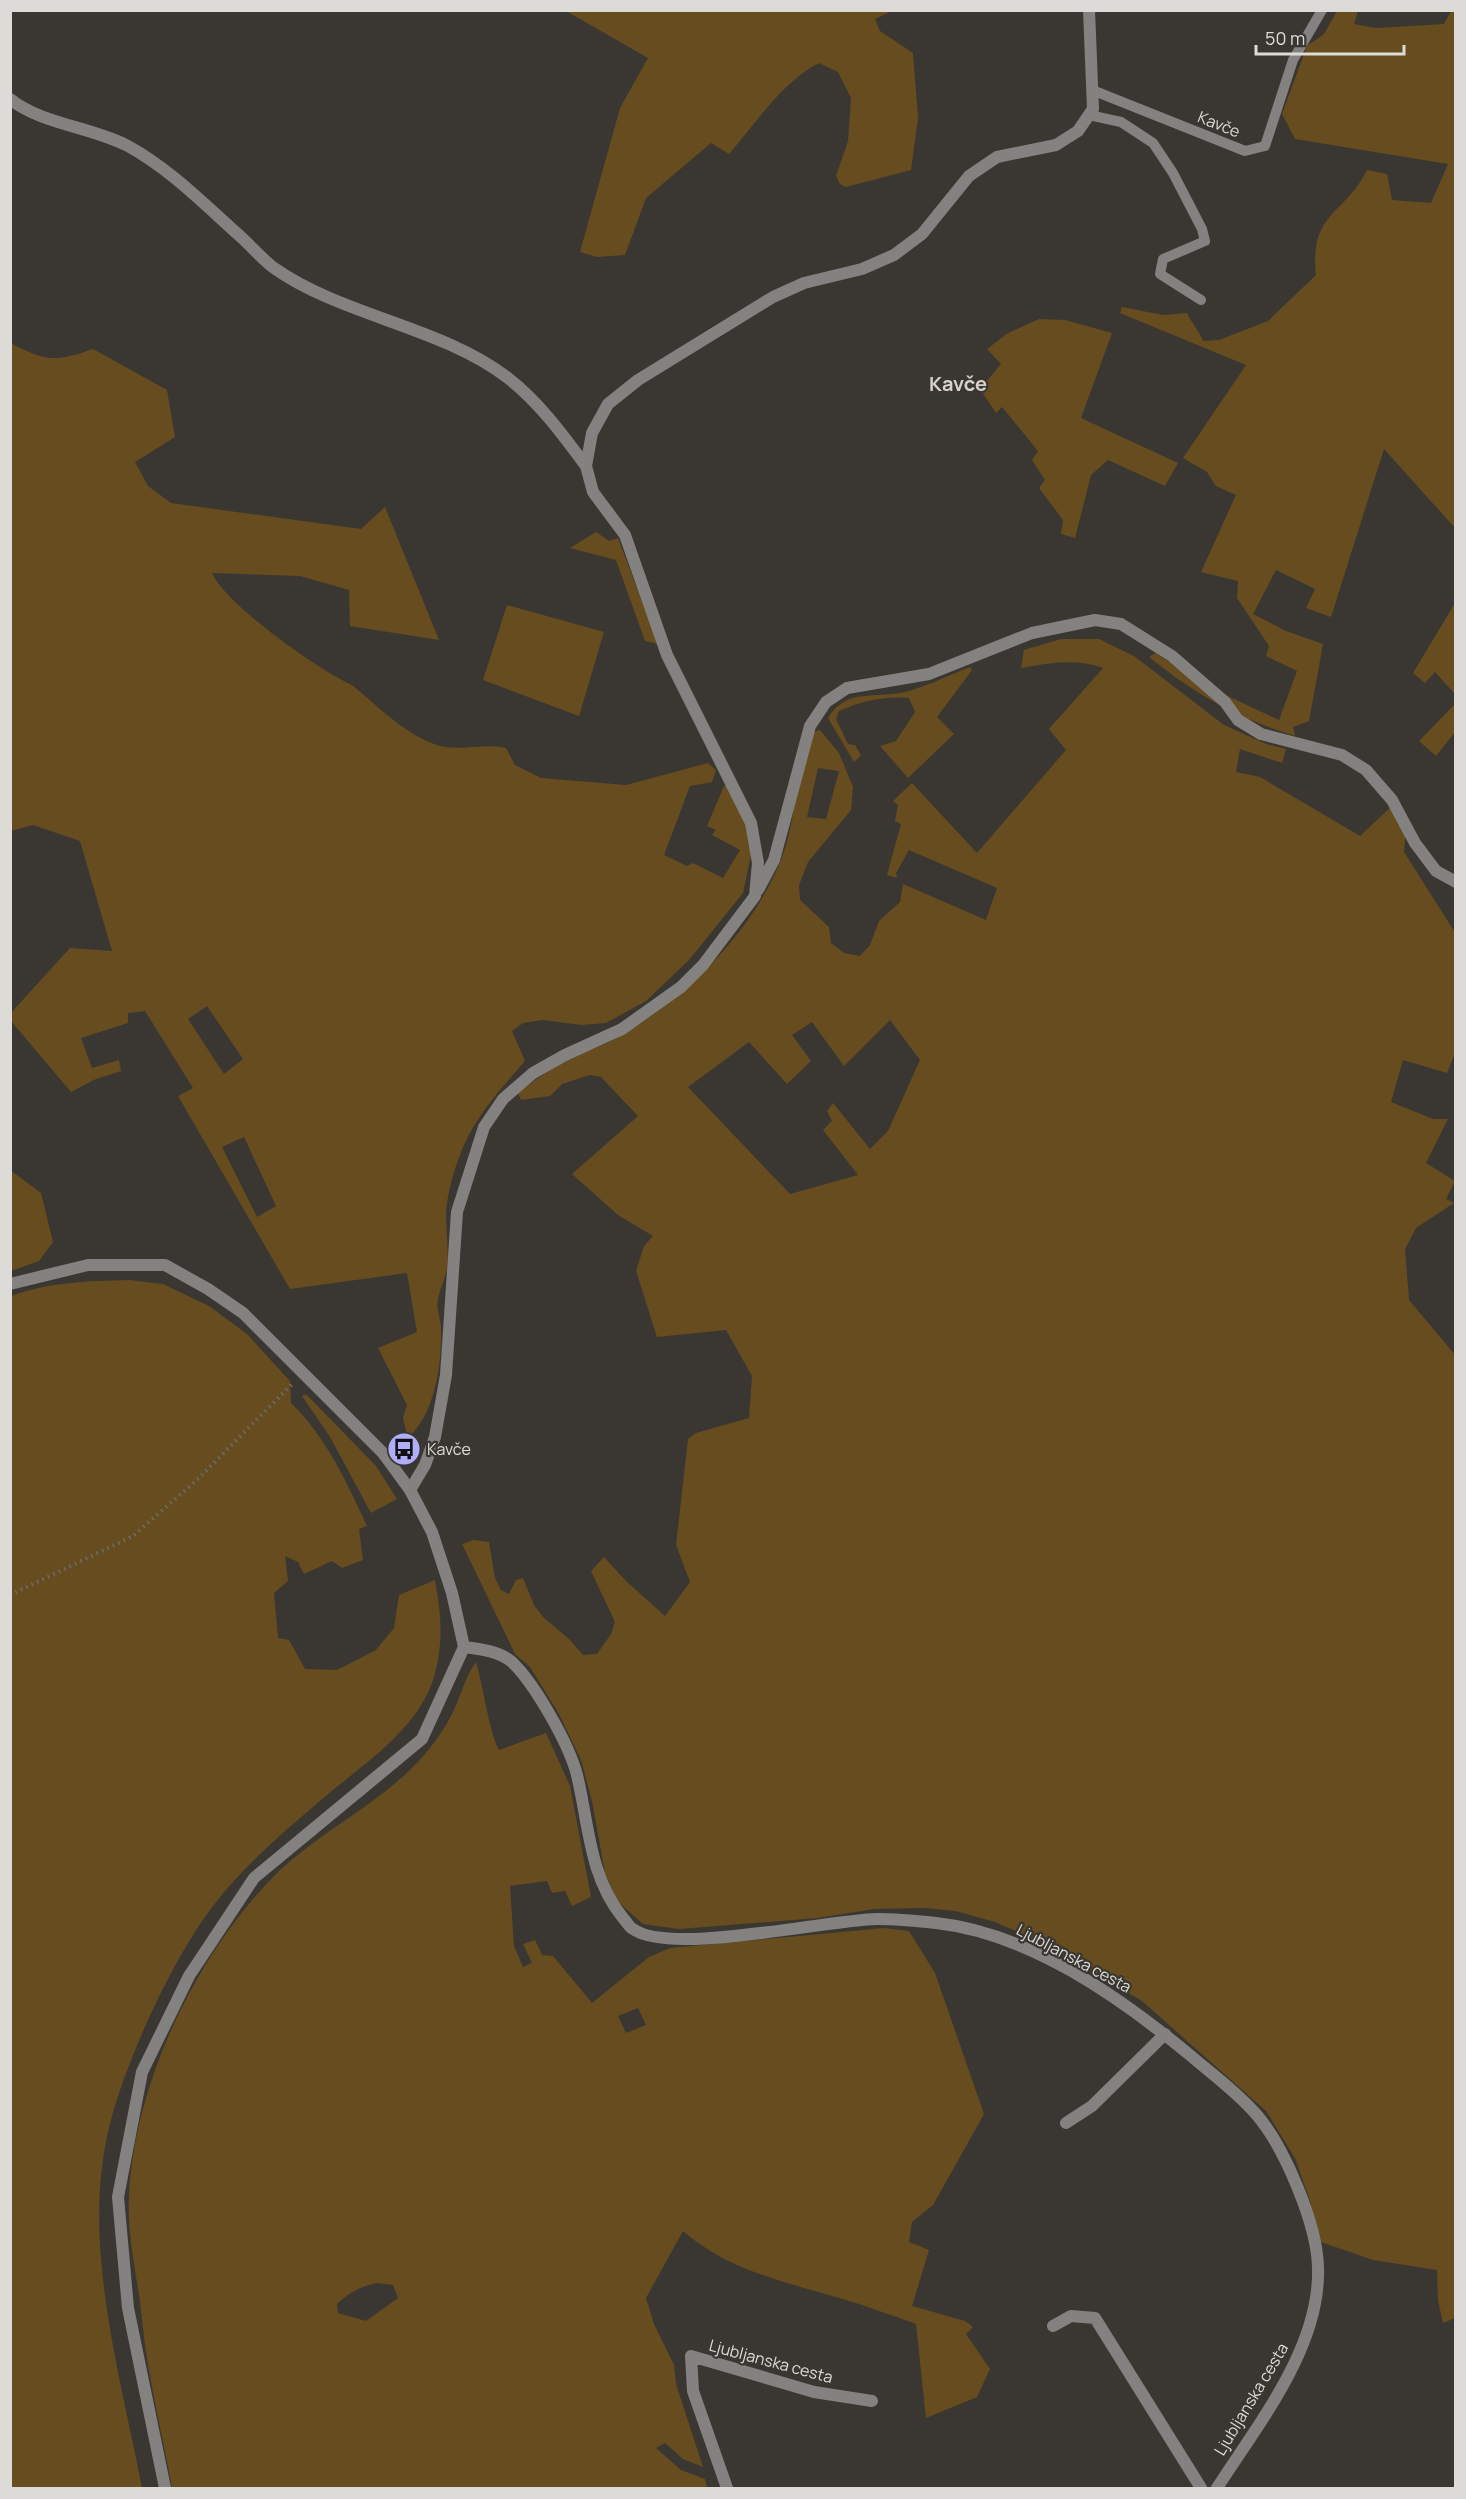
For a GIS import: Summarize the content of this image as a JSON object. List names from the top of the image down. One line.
{"streets":{"street":["Ljubljanska cesta"],"lane":["Kavče"]},"districts":["Kavče"],"places":{"bus stop":["Kavče"]},"scale_bar":"50 m"}
